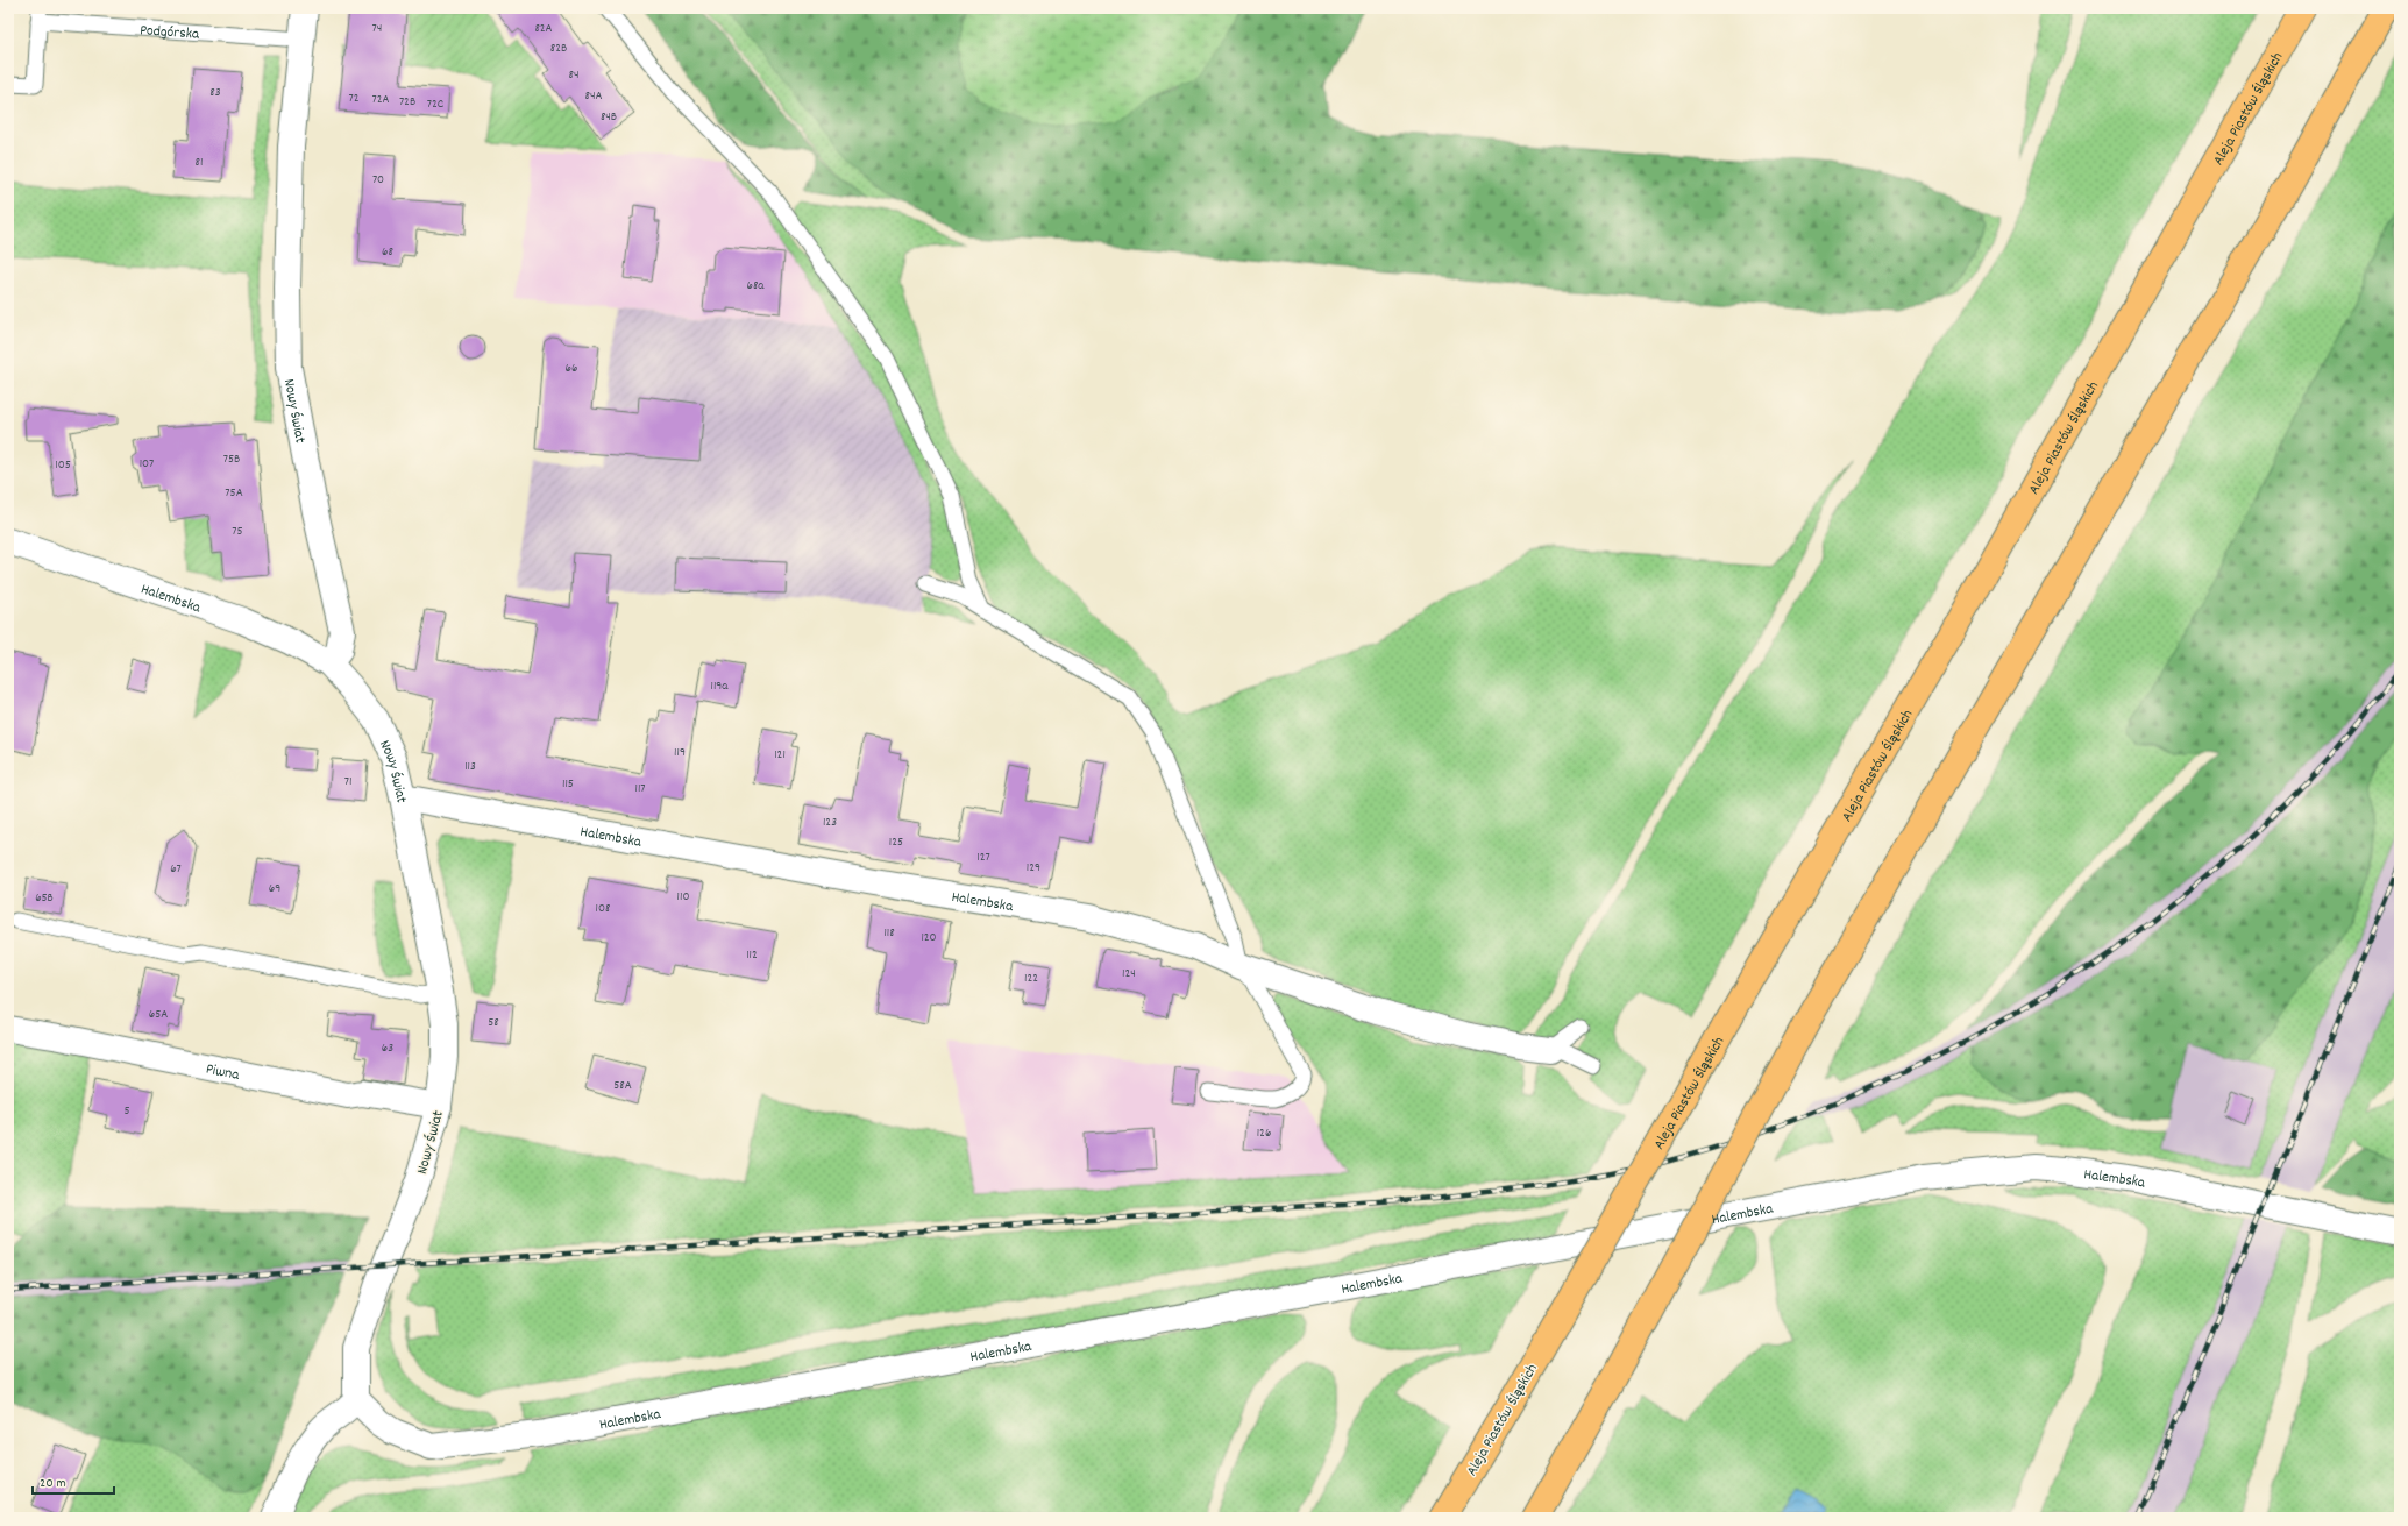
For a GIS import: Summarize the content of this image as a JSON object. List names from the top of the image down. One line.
{"streets":{"highway":["Aleja Piastów Śląskich"],"street":["Nowy Świat","Halembska","Piwna"],"lane":["Podgórska"]},"crossings":[["Podgórska","Nowy Świat"],["Nowy Świat","Halembska"],["Nowy Świat","Piwna"]],"house_numbers":["74","82A","82B","84","83","84A","72","72A","72B","72C","84B","81","70","68","68a","66","75B","107","105","75A","75","119a","119","121","113","71","115","117","123","125","127","129","67","69","110","65B","108","118","120","112","124","122","65A","58","63","58A","5","126"],"scale_bar":"20 m"}
